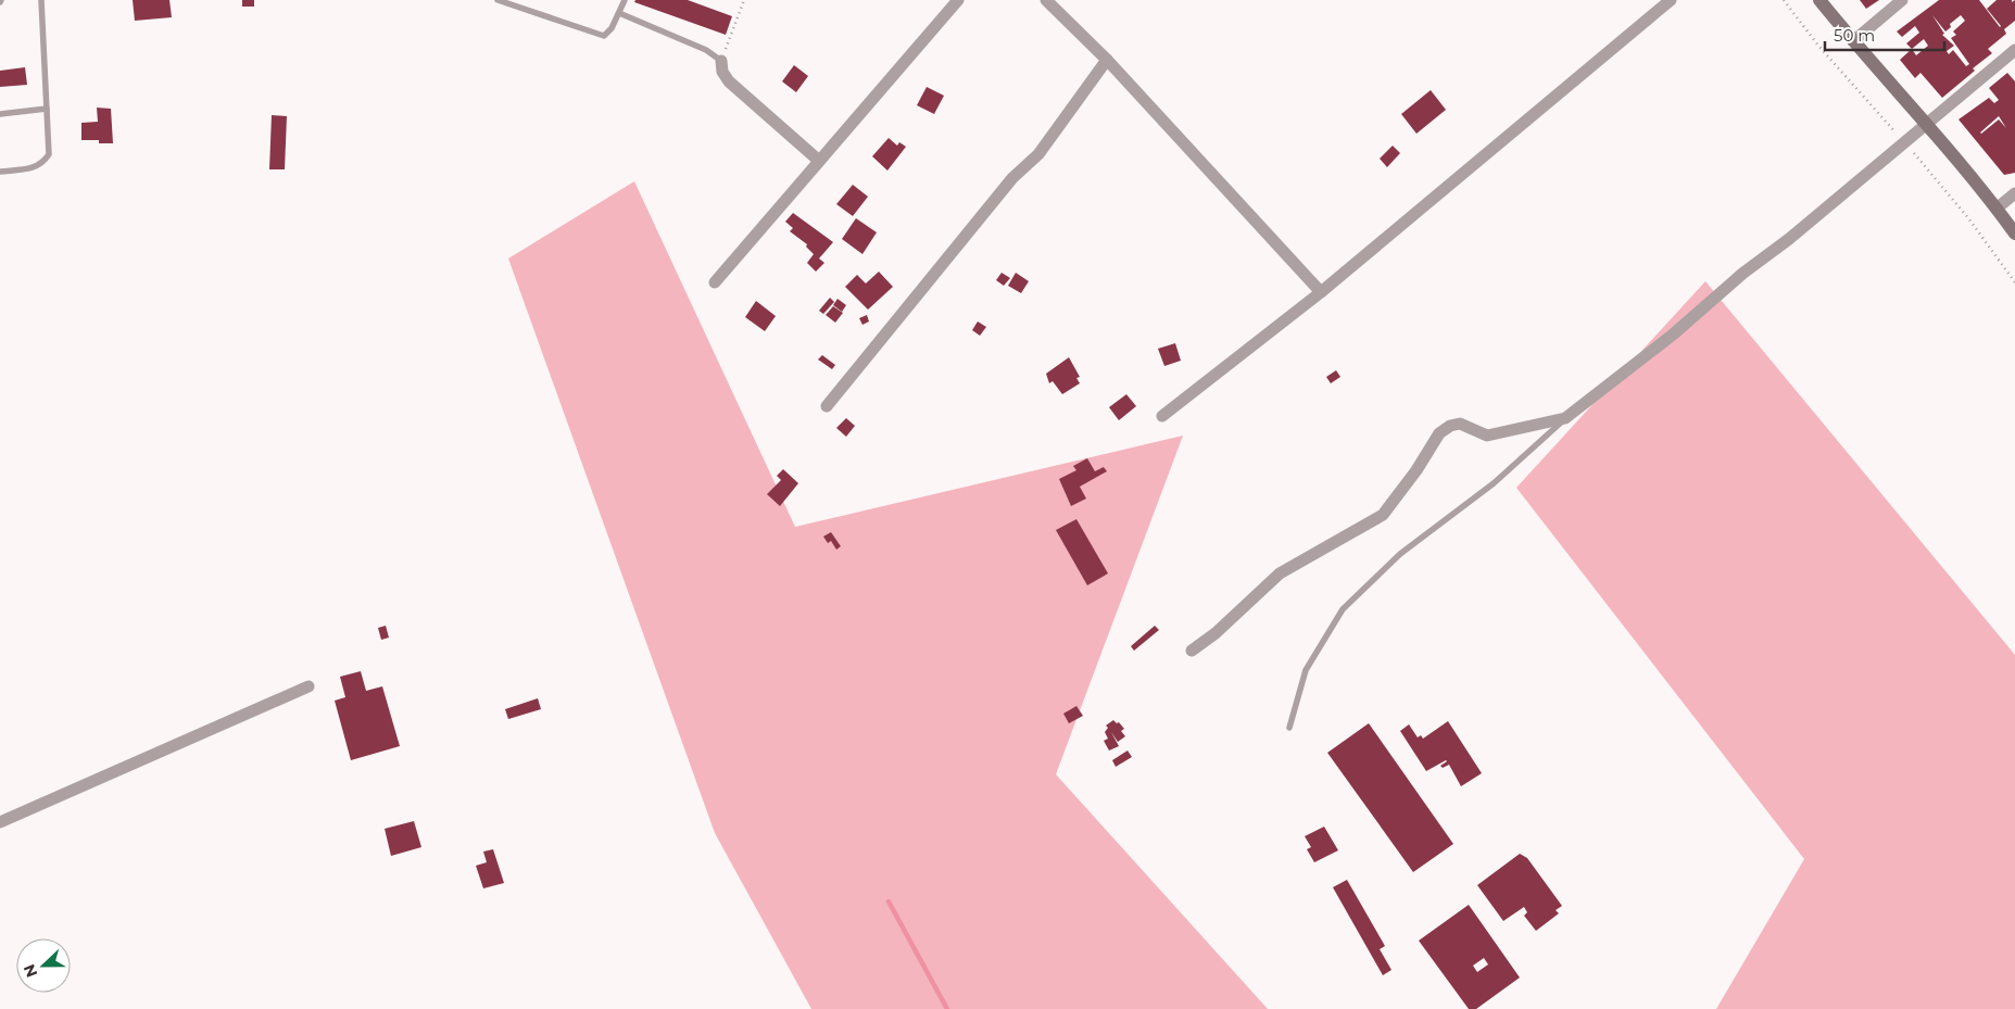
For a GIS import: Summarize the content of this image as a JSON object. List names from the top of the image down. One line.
{"scale_bar":"50 m","north":"left"}
